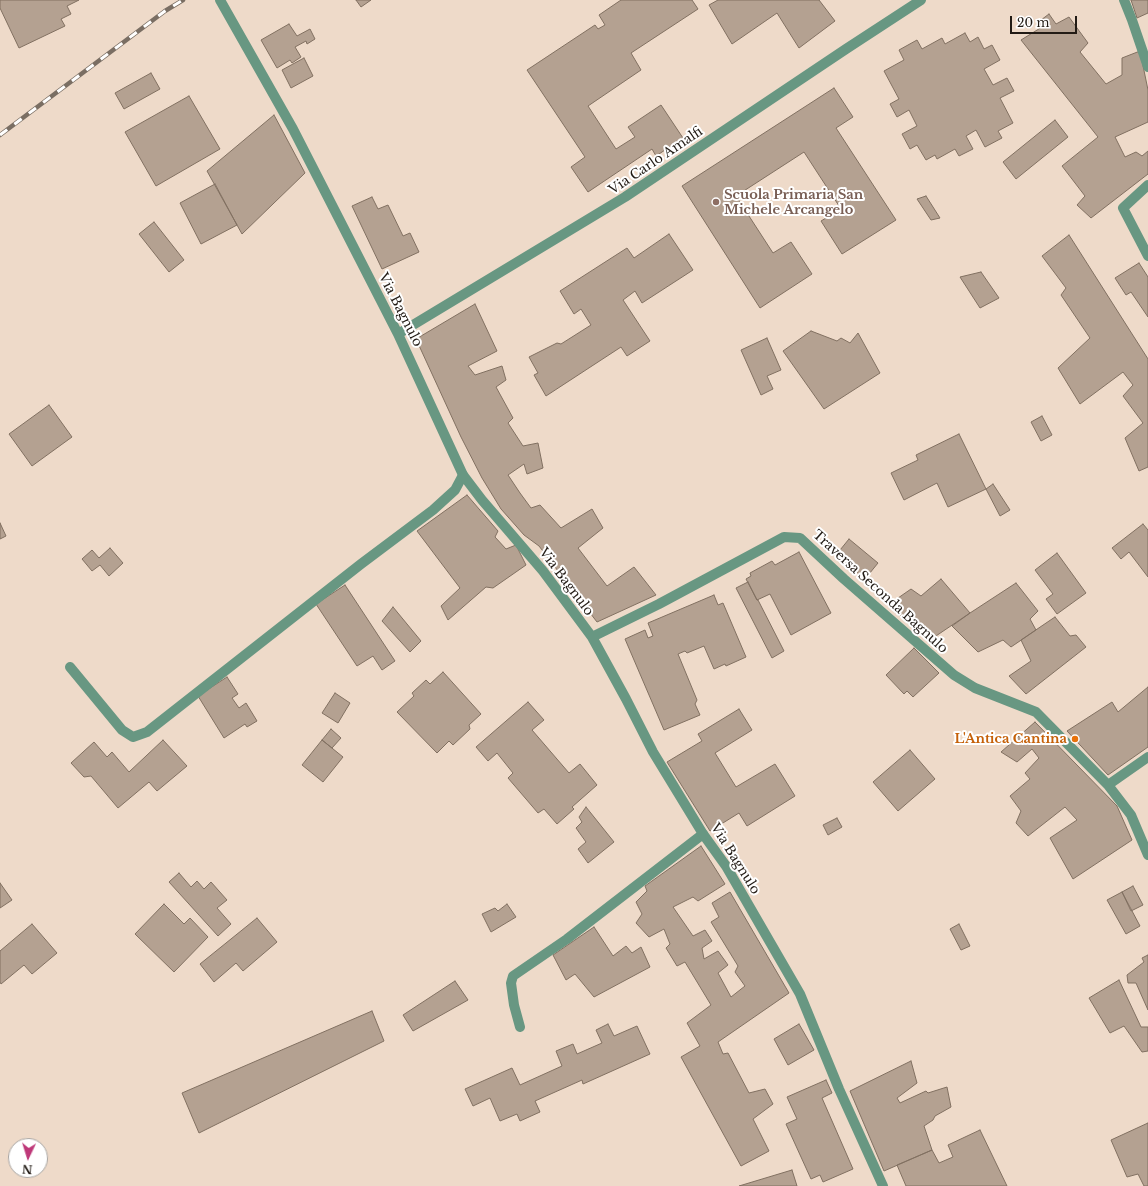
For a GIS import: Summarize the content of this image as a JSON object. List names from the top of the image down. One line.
{"streets":{"street":["Via Carlo Amalfi","Via Bagnulo","Traversa Seconda Bagnulo"]},"crossings":[["Via Carlo Amalfi","Via Bagnulo"],["Via Bagnulo","Traversa Seconda Bagnulo"]],"places":["Scuola Primaria San Michele Arcangelo","L'Antica Cantina"],"scale_bar":"20 m","north":"bottom"}
